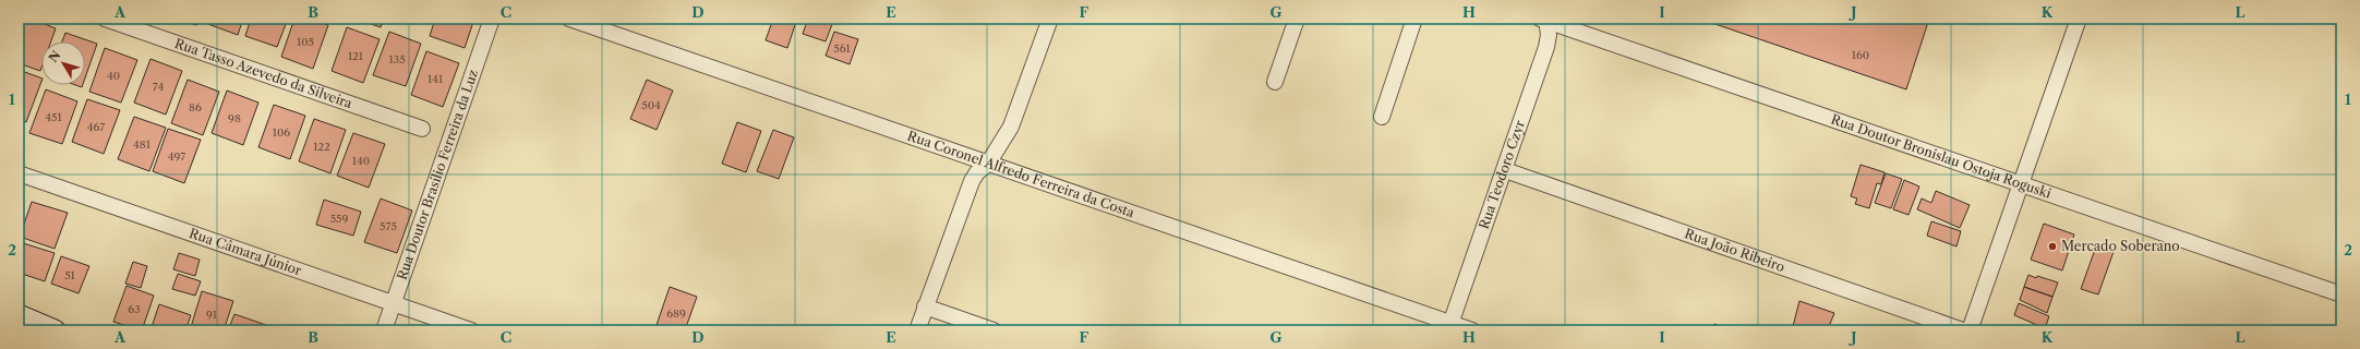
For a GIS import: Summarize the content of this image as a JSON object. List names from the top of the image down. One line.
{"streets":{"street":["Rua Tasso Azevedo da Silveira","Rua Doutor Bronislau Ostoja Roguski","Rua Doutor Brasílio Ferreira da Luz","Rua Coronel Alfredo Ferreira da Costa","Rua Teodoro Czyr","Rua João Ribeiro","Rua Câmara Júnior"]},"crossings":[["Rua Doutor Bronislau Ostoja Roguski","Rua Teodoro Czyr"],["Rua Doutor Brasílio Ferreira da Luz","Rua Câmara Júnior"],["Rua Coronel Alfredo Ferreira da Costa","Rua Teodoro Czyr"],["Rua Teodoro Czyr","Rua João Ribeiro"]],"places":["Mercado Soberano"],"house_numbers":["105","561","160","121","135","40","141","74","504","86","451","98","467","106","481","122","497","140","559","575","51","63","689","91"],"north":"top left","grid":{"columns":["A","B","C","D","E","F","G","H","I","J","K","L"],"rows":["1","2"]}}
